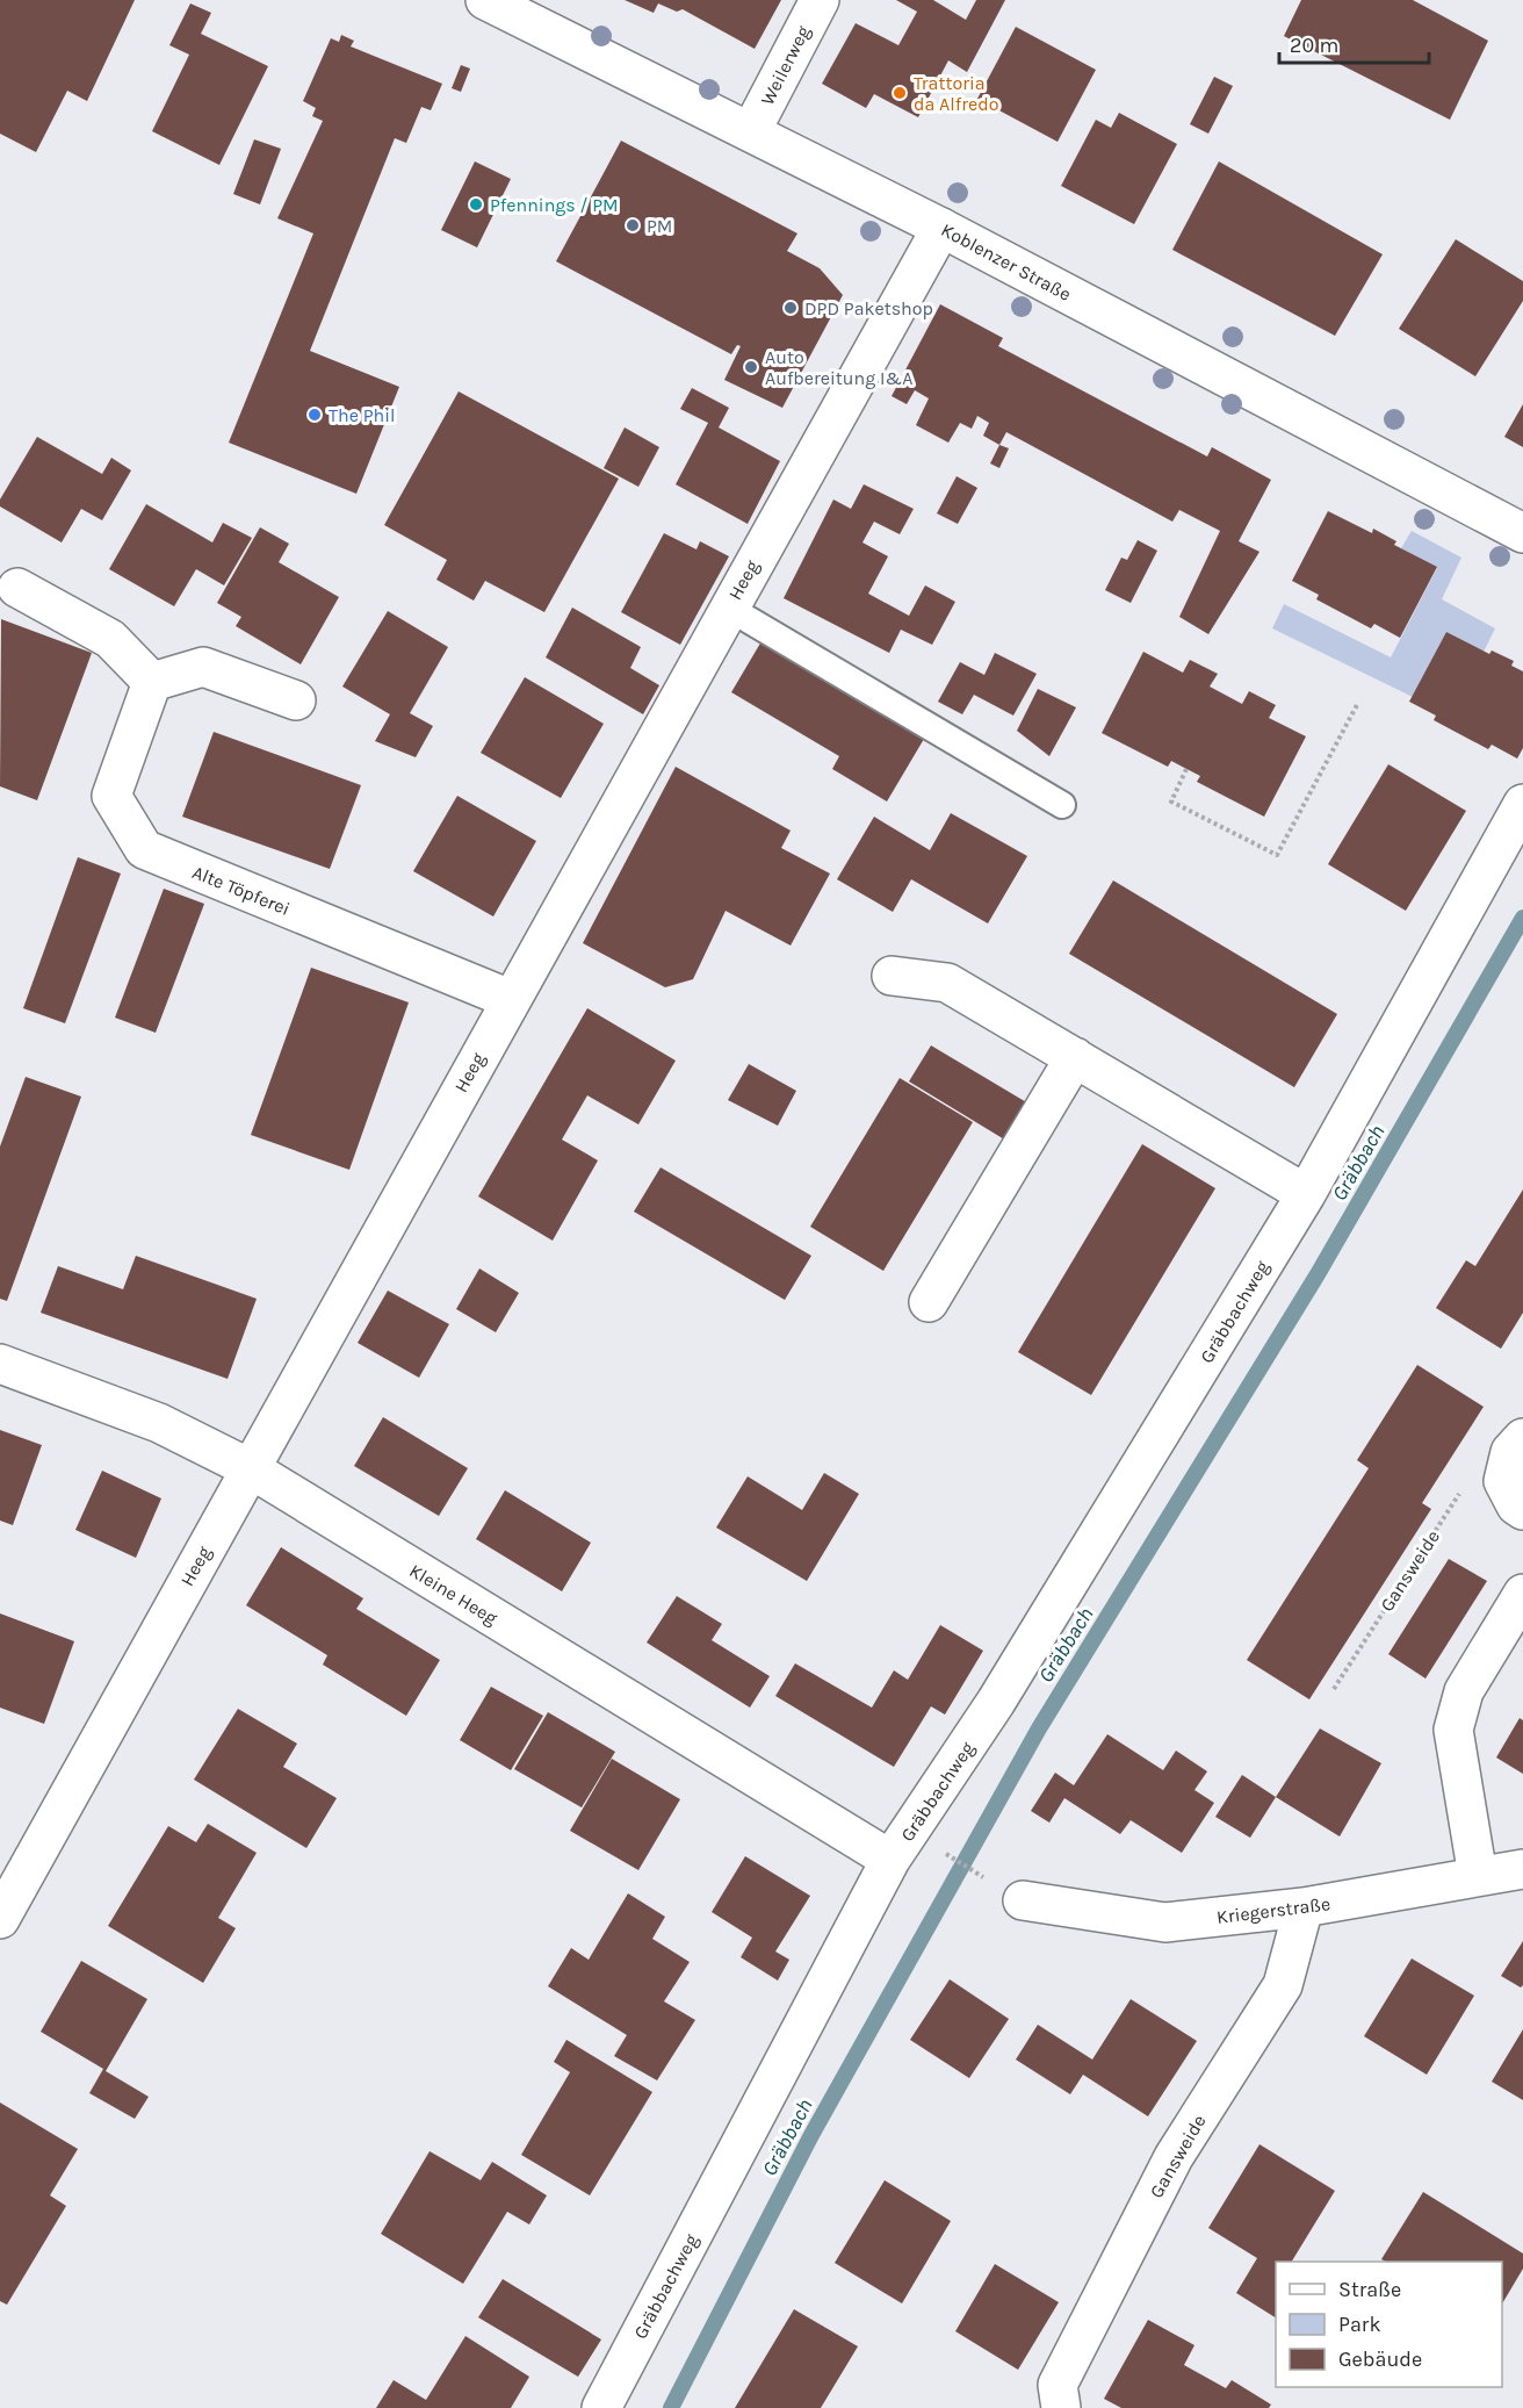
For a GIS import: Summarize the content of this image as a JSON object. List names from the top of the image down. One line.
{"streets":{"street":["Weilerweg","Koblenzer Straße","Heeg","Alte Töpferei","Gräbbachweg","Gansweide","Kleine Heeg","Kriegerstraße"]},"crossings":[["Weilerweg","Koblenzer Straße"],["Koblenzer Straße","Heeg"],["Heeg","Alte Töpferei"],["Heeg","Kleine Heeg"],["Gräbbachweg","Kleine Heeg"],["Gansweide","Kriegerstraße"]],"water":["Gräbbach"],"places":["Trattoria da Alfredo","Pfennings / PM","PM","DPD Paketshop","Auto Aufbereitung I&A","The Phil"],"legend":["Straße","Park","Gebäude"],"scale_bar":"20 m"}
